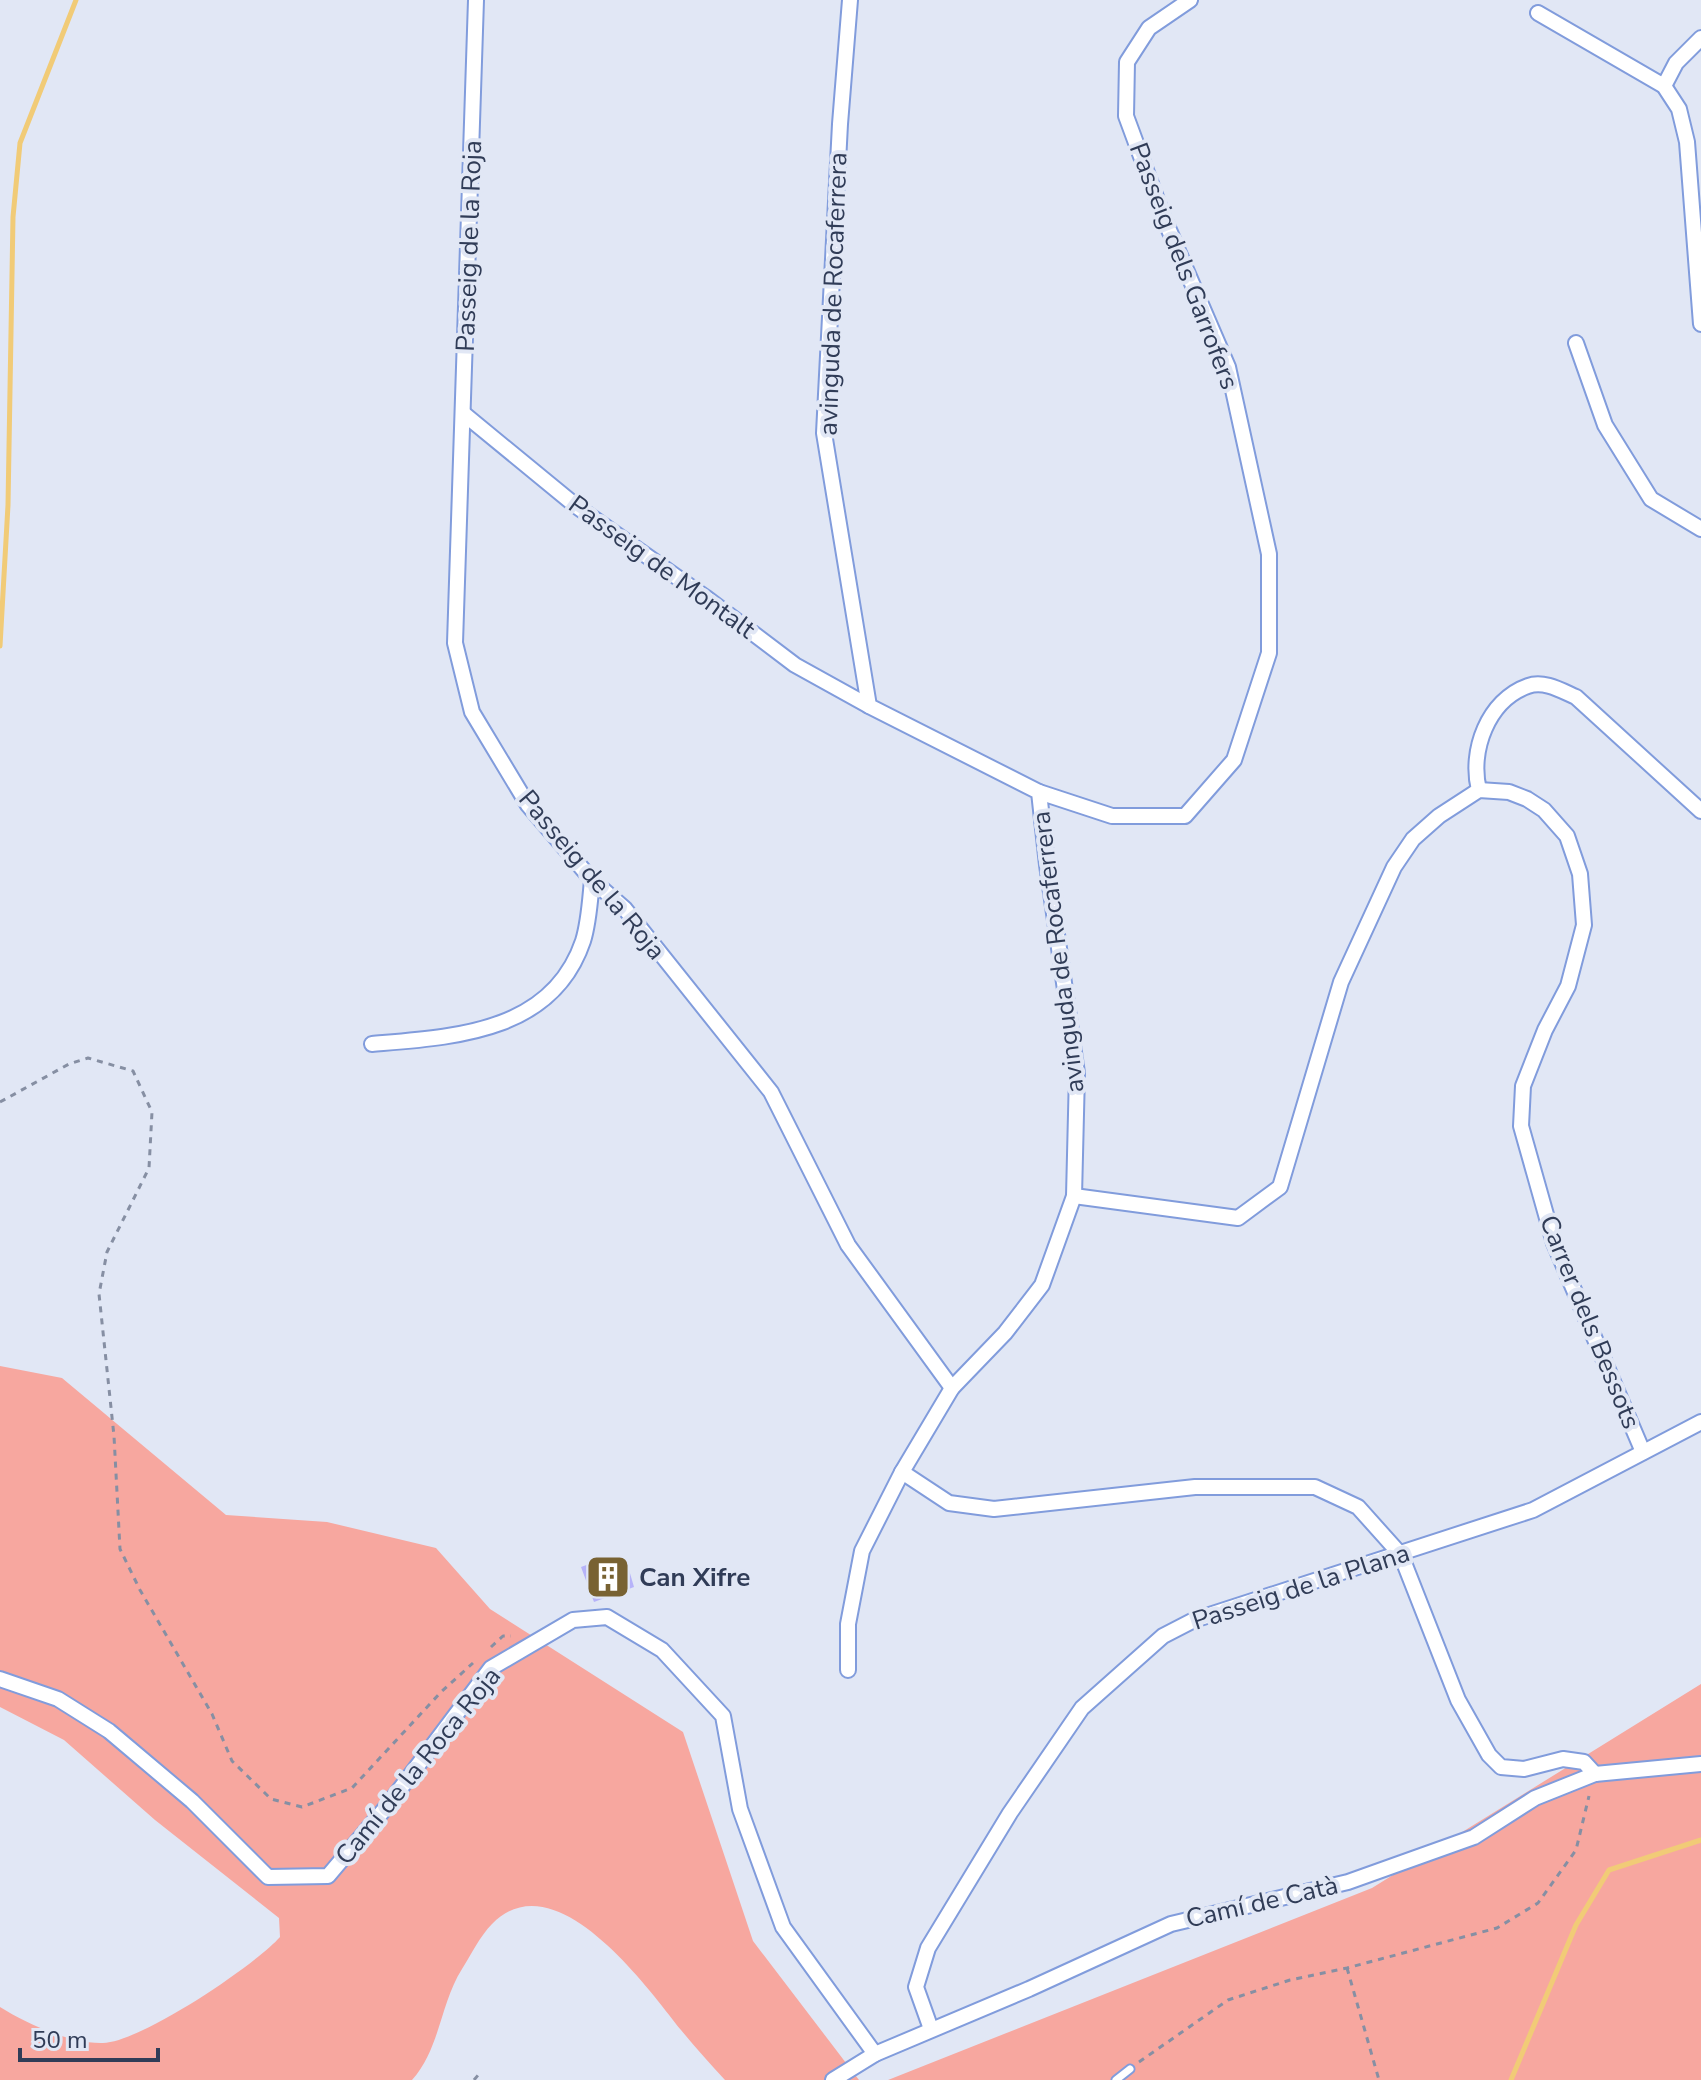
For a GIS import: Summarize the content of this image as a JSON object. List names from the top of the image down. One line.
{"streets":{"street":["Passeig de la Roja","Passeig dels Garrofers","avinguda de Rocaferrera","Passeig de Montalt","Carrer dels Bessots","Passeig de la Plana","Camí de la Roca Roja","Camí de Catà"]},"crossings":[["Passeig de la Roja","avinguda de Rocaferrera"],["Passeig de la Roja","Passeig de Montalt"],["Passeig dels Garrofers","avinguda de Rocaferrera"],["avinguda de Rocaferrera","Passeig de Montalt"],["Carrer dels Bessots","Passeig de la Plana"],["Passeig de la Plana","Camí de Catà"],["Camí de la Roca Roja","Camí de Catà"]],"places":{"building":["Can Xifre"]},"scale_bar":"50 m"}
